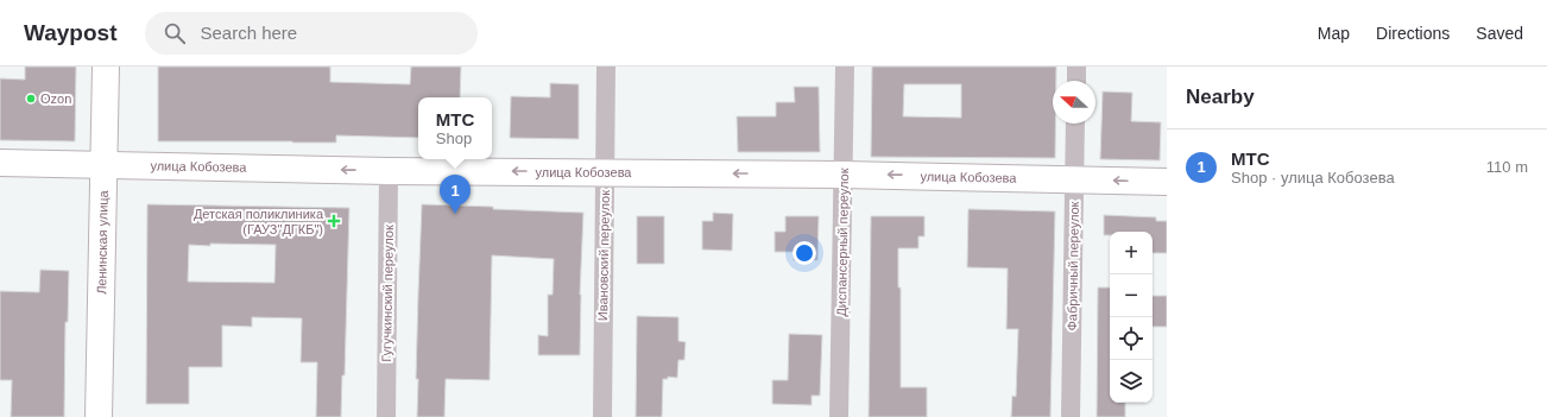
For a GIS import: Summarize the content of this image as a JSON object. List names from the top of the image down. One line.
{"streets":{"main road":["улица Кобозева","Ленинская улица"],"street":["Диспансерный переулок","Ивановский переулок","Фабричный переулок","Гугучкинский переулок"]},"crossings":[["улица Кобозева","Ленинская улица"],["улица Кобозева","Диспансерный переулок"],["улица Кобозева","Ивановский переулок"],["улица Кобозева","Фабричный переулок"],["улица Кобозева","Гугучкинский переулок"]],"one_way":["улица Кобозева"],"places":{"other":["Ozon"],"health":["Детская поликлиника (ГАУЗ\"ДГКБ\")"]},"north":"left","page":{"header":"Waypost","search":"Search here","nav":["Map","Directions","Saved"],"heading":"Nearby","popup":["МТС","Shop"],"list":[{"mark":"1","name":"МТС","note":"Shop · улица Кобозева","value":"110 m"}],"pins":"1","map_buttons":["+","−"]}}
